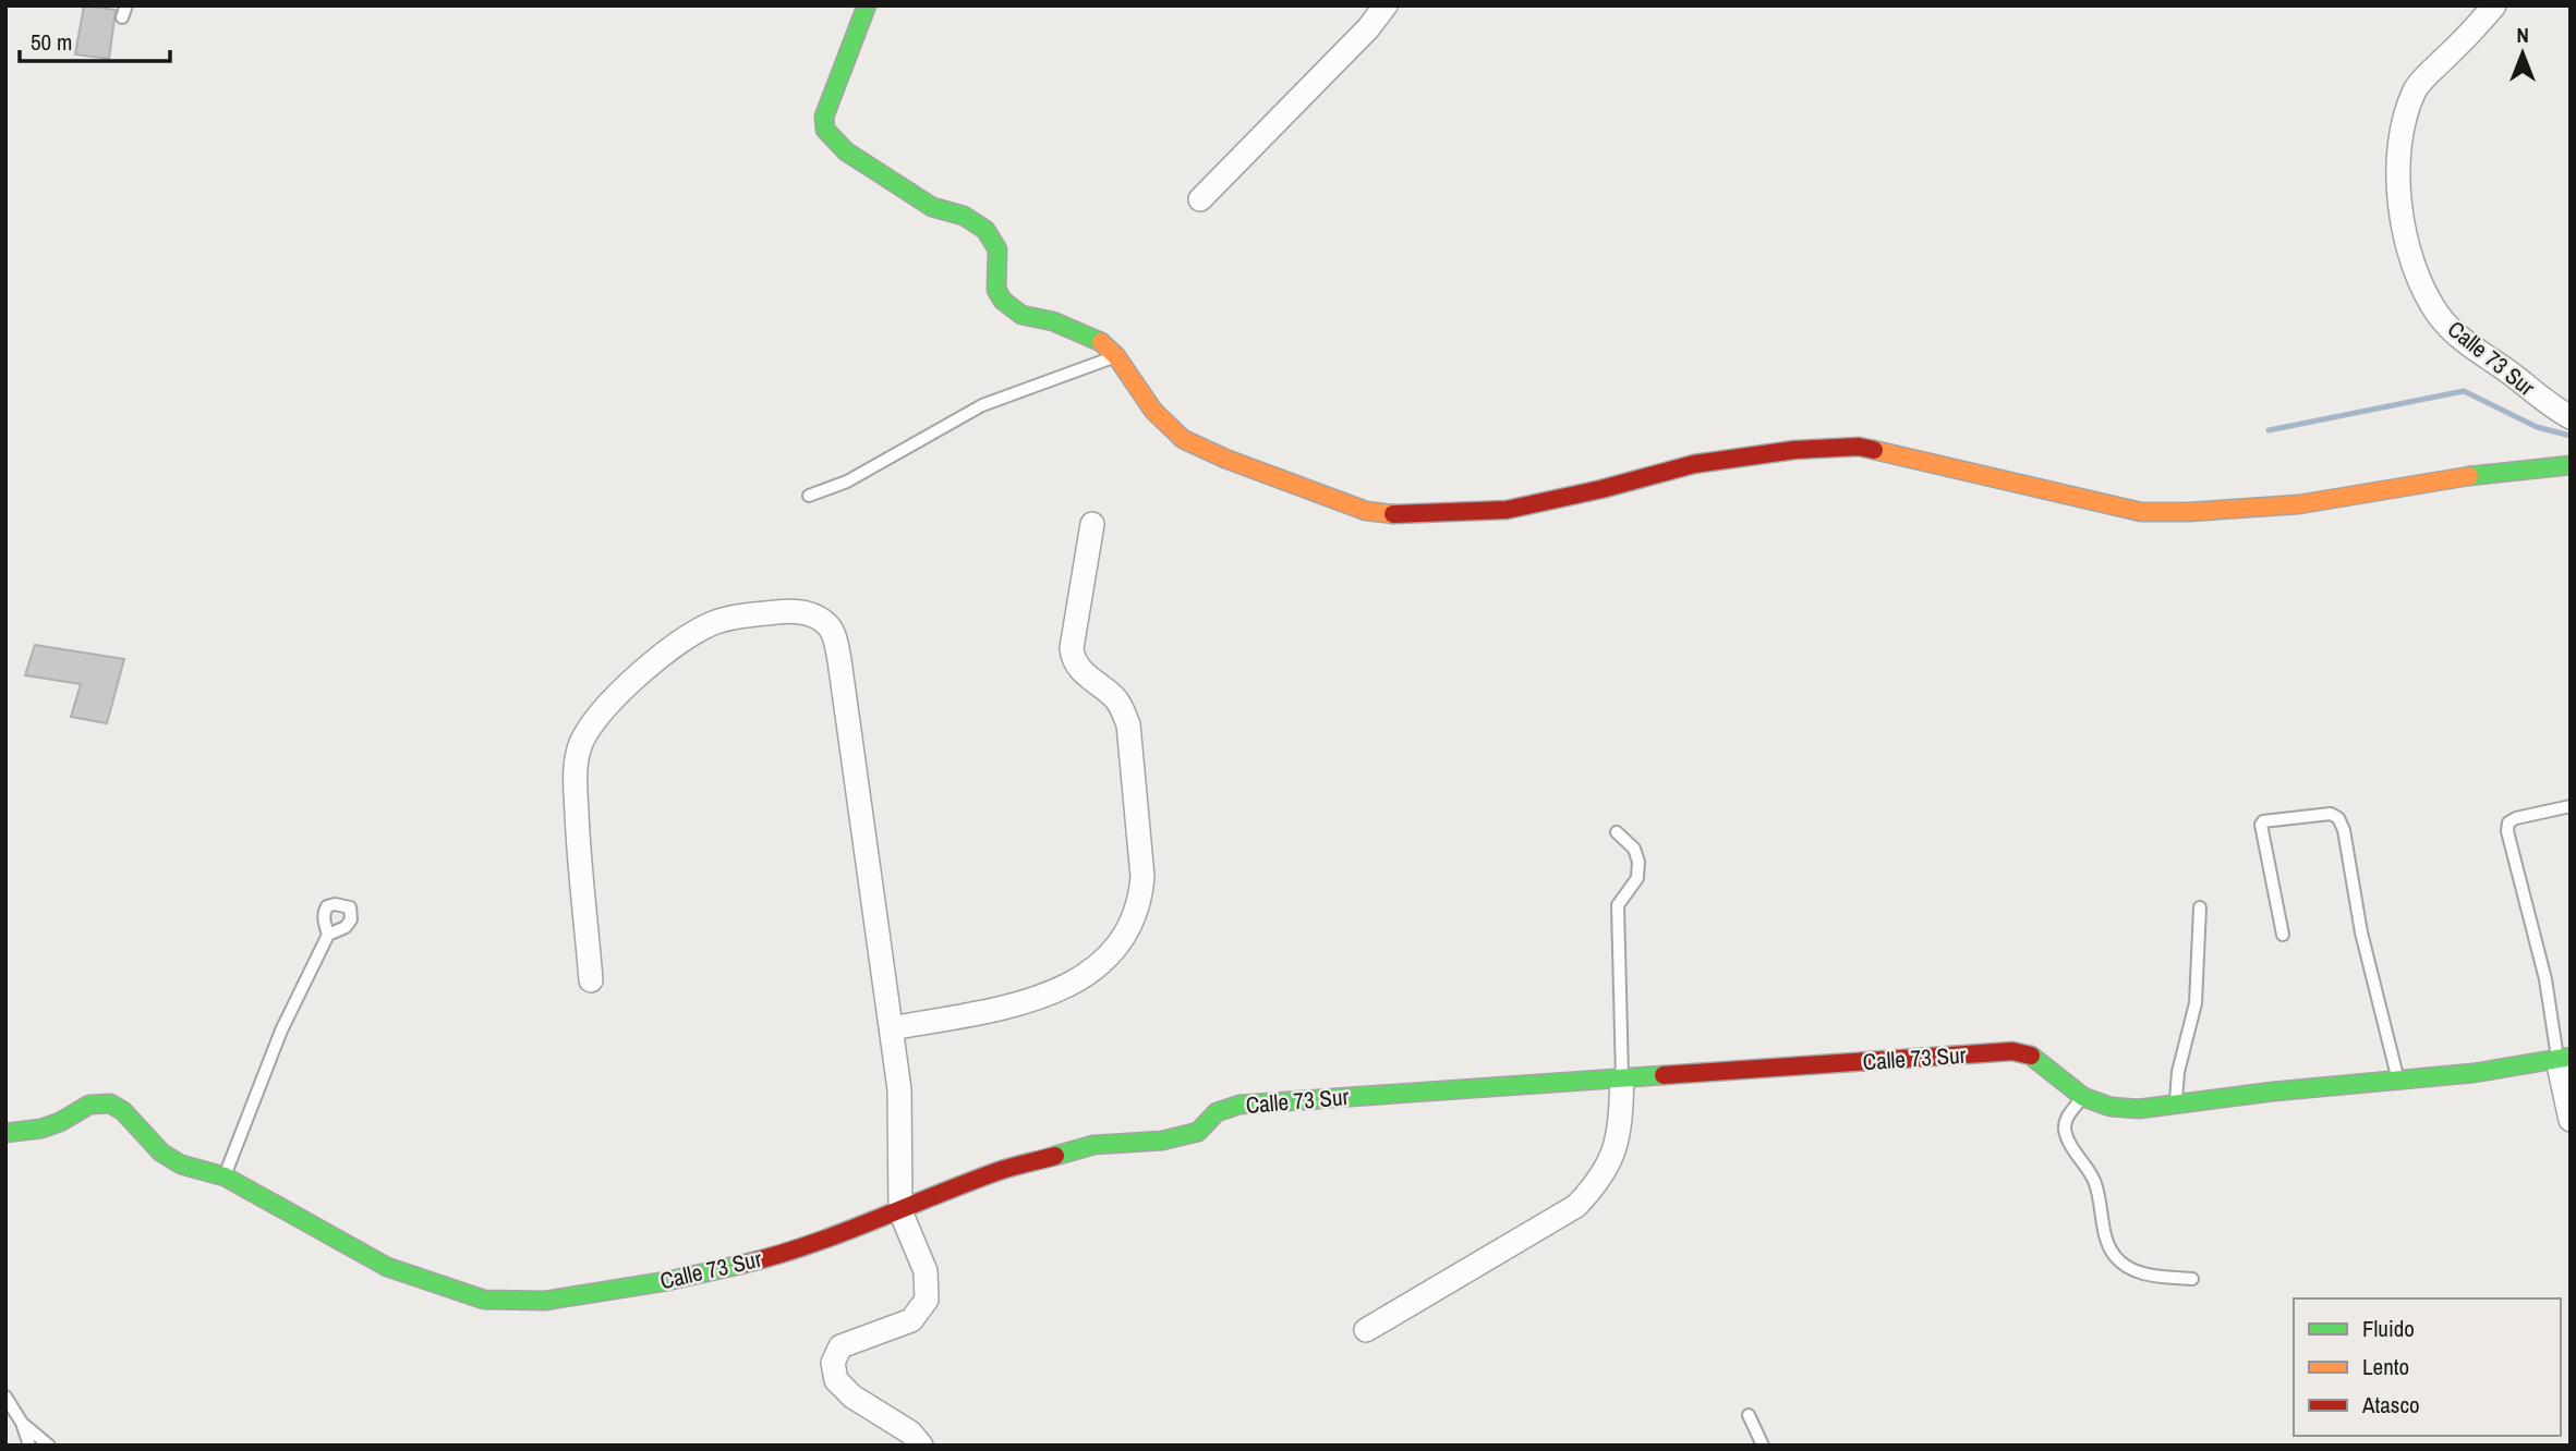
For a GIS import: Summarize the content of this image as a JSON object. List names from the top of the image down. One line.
{"streets":{"street":["Calle 73 Sur"]},"legend":["Fluido","Lento","Atasco"],"scale_bar":"50 m","north":"top"}
